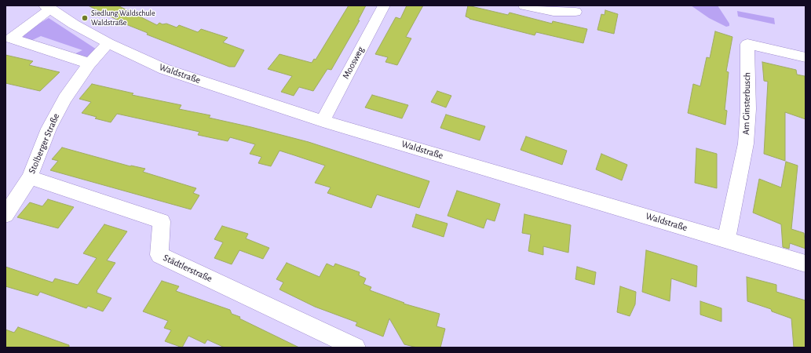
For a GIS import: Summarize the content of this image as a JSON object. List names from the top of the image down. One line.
{"streets":{"street":["Moosweg","Waldstraße","Am Ginsterbusch","Stolberger Straße","Städtlerstraße"]},"crossings":[["Moosweg","Waldstraße"],["Waldstraße","Am Ginsterbusch"],["Waldstraße","Stolberger Straße"],["Stolberger Straße","Städtlerstraße"]],"places":["Siedlung Waldschule Waldstraße"]}
